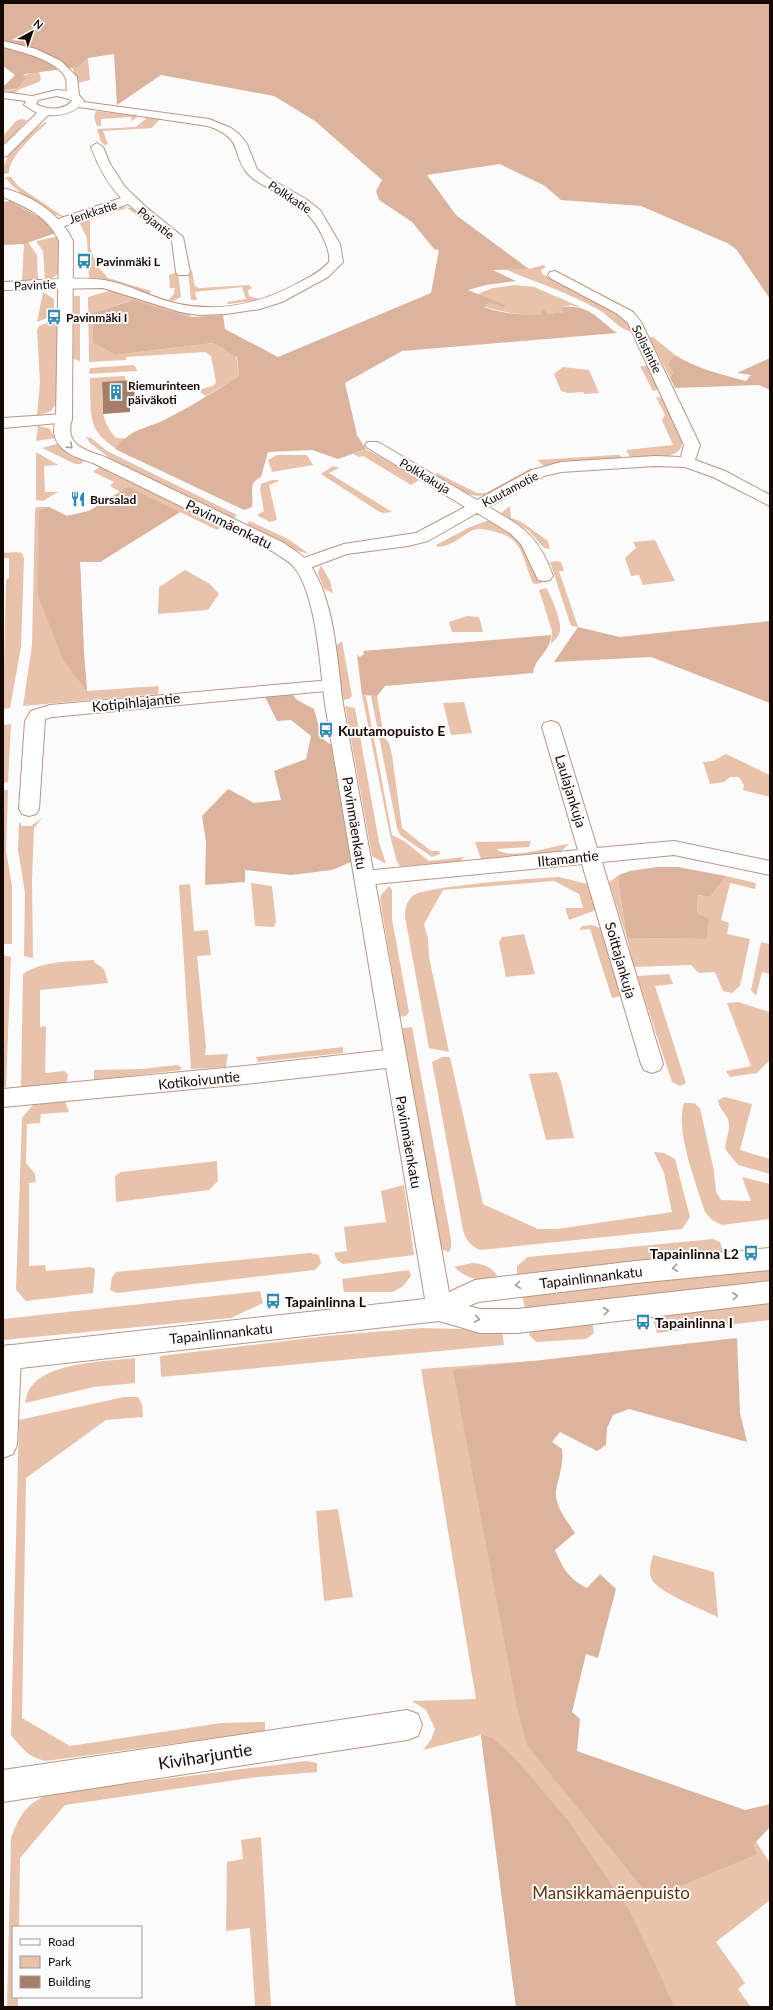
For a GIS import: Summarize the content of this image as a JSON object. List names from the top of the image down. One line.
{"streets":{"street":["Polkkatie","Jenkkatie","Pojantie","Pavintie","Solistintie","Polkkakuja","Kuutamotie","Pavinmäenkatu","Kotipihlajantie","Laulajankuja","Iltamantie","Soittajankuja","Kotikoivuntie","Tapainlinnankatu","Kiviharjuntie"]},"crossings":[["Polkkatie","Pavintie"],["Polkkatie","Pavinmäenkatu"],["Jenkkatie","Pojantie"],["Jenkkatie","Pavinmäenkatu"],["Pavintie","Pavinmäenkatu"],["Solistintie","Kuutamotie"],["Polkkakuja","Kuutamotie"],["Kuutamotie","Pavinmäenkatu"],["Pavinmäenkatu","Kotipihlajantie"],["Pavinmäenkatu","Iltamantie"],["Pavinmäenkatu","Kotikoivuntie"],["Pavinmäenkatu","Tapainlinnankatu"],["Laulajankuja","Iltamantie"],["Laulajankuja","Soittajankuja"],["Iltamantie","Soittajankuja"]],"parks":["Mansikkamäenpuisto"],"places":{"bus stop":["Pavinmäki L","Pavinmäki I","Kuutamopuisto E","Tapainlinna L2","Tapainlinna L","Tapainlinna I"],"building":["Riemurinteen päiväkoti"],"restaurant":["Bursalad"]},"legend":["Road","Park","Building"],"north":"top right"}
